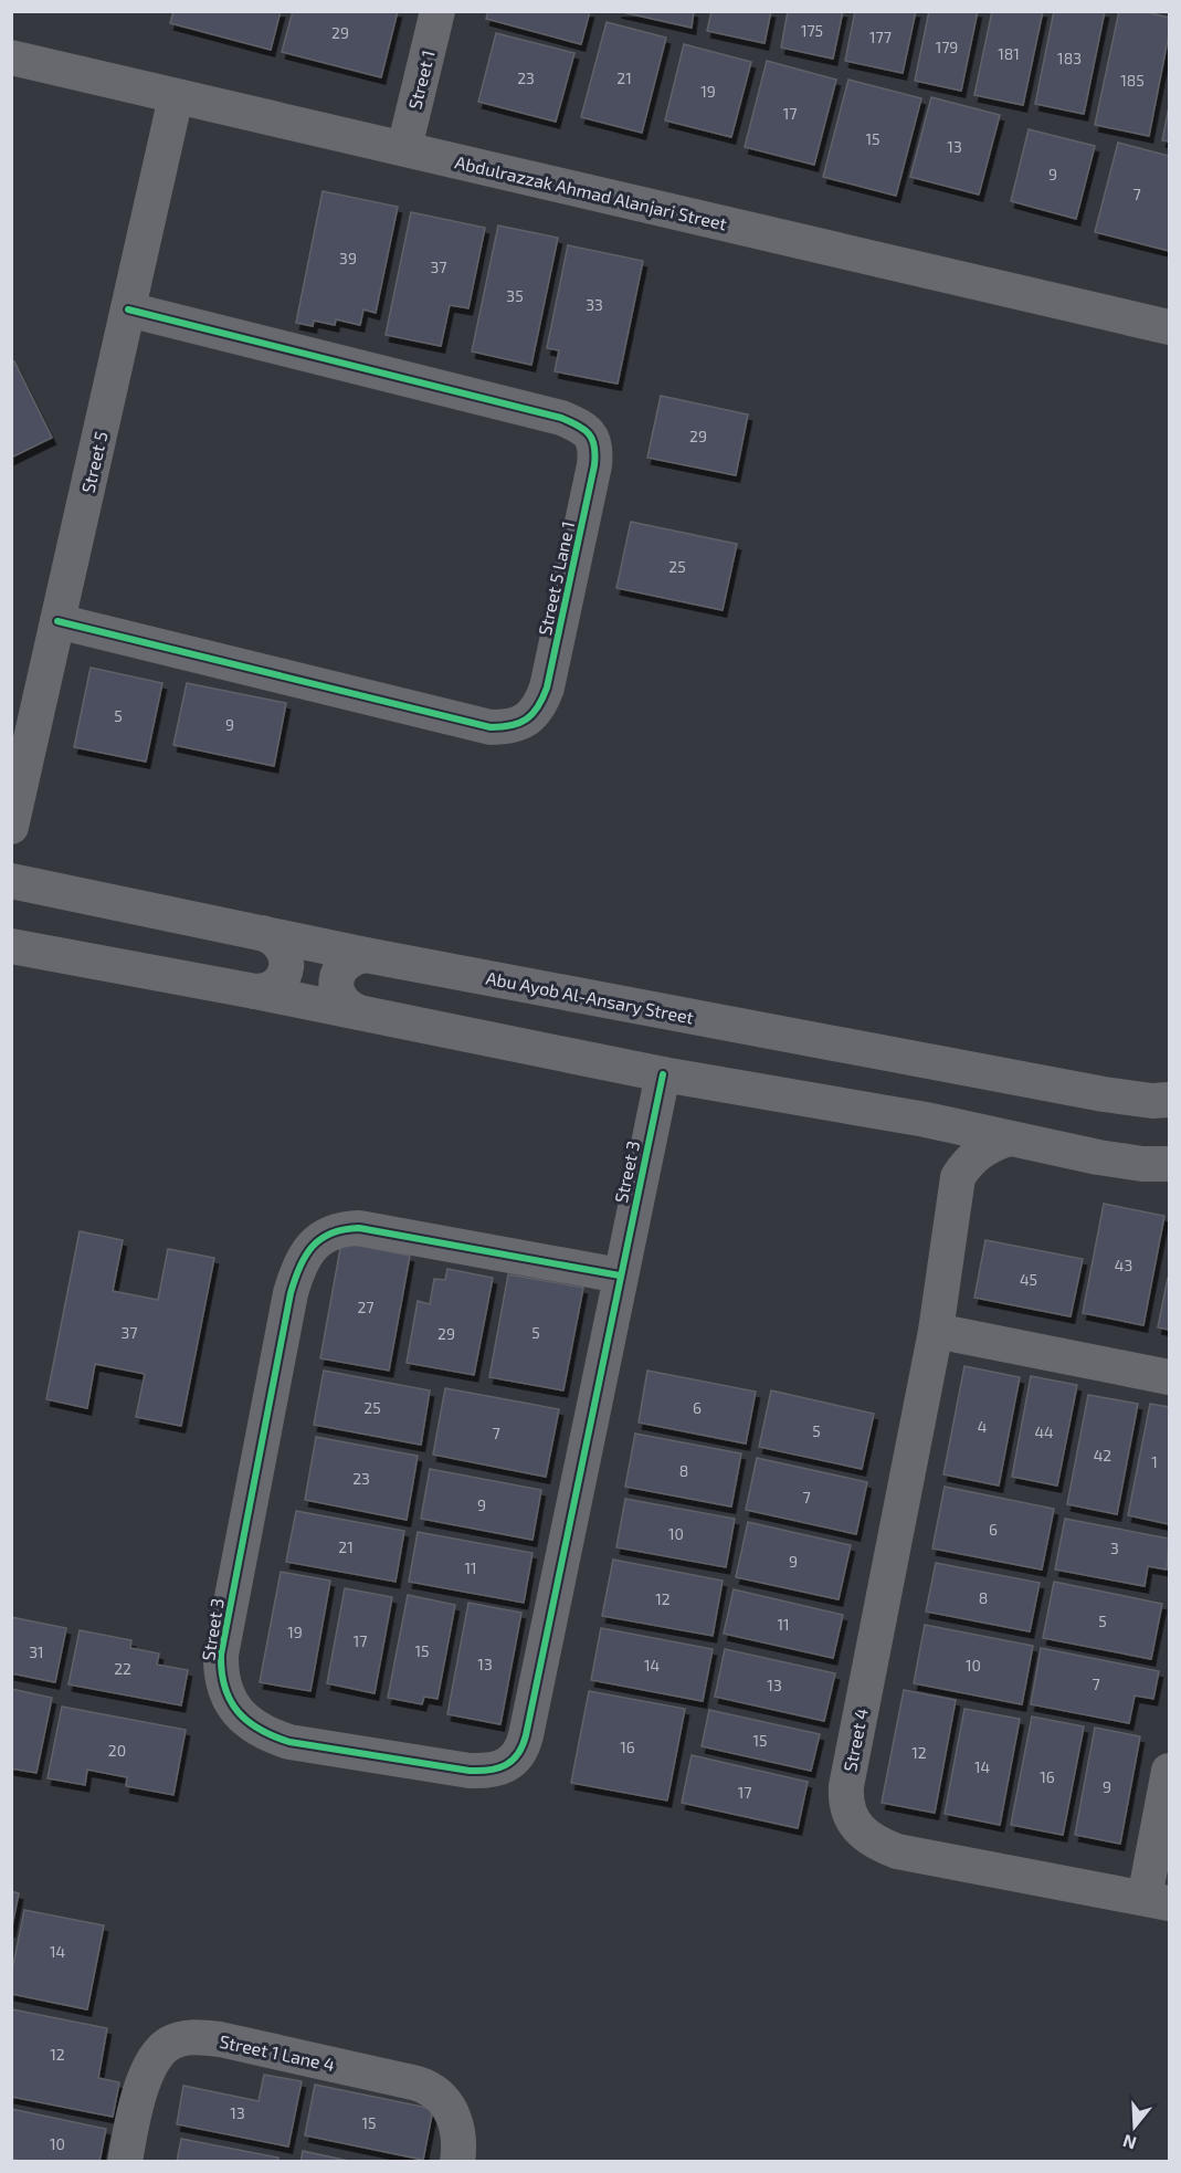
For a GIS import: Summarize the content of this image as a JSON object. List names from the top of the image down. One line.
{"streets":{"street":["Street 1","Abdulrazzak Ahmad Alanjari Street","Street 5","Street 5 Lane 1","Abu Ayob Al-Ansary Street","Street 3","Street 4","Street 1 Lane 4"]},"crossings":[["Street 1","Abdulrazzak Ahmad Alanjari Street"],["Abdulrazzak Ahmad Alanjari Street","Street 5"],["Street 5","Street 5 Lane 1"]],"house_numbers":["175","29","177","179","181","183","23","21","185","19","17","15","13","9","7","39","37","35","33","29","25","5","9","43","45","27","37","5","29","25","6","4","5","44","7","42","1","8","23","7","9","6","10","21","3","9","11","8","12","5","11","19","17","15","31","13","14","10","22","7","13","15","16","20","12","14","16","9","17","14","12","13","15","10"],"north":"bottom"}
